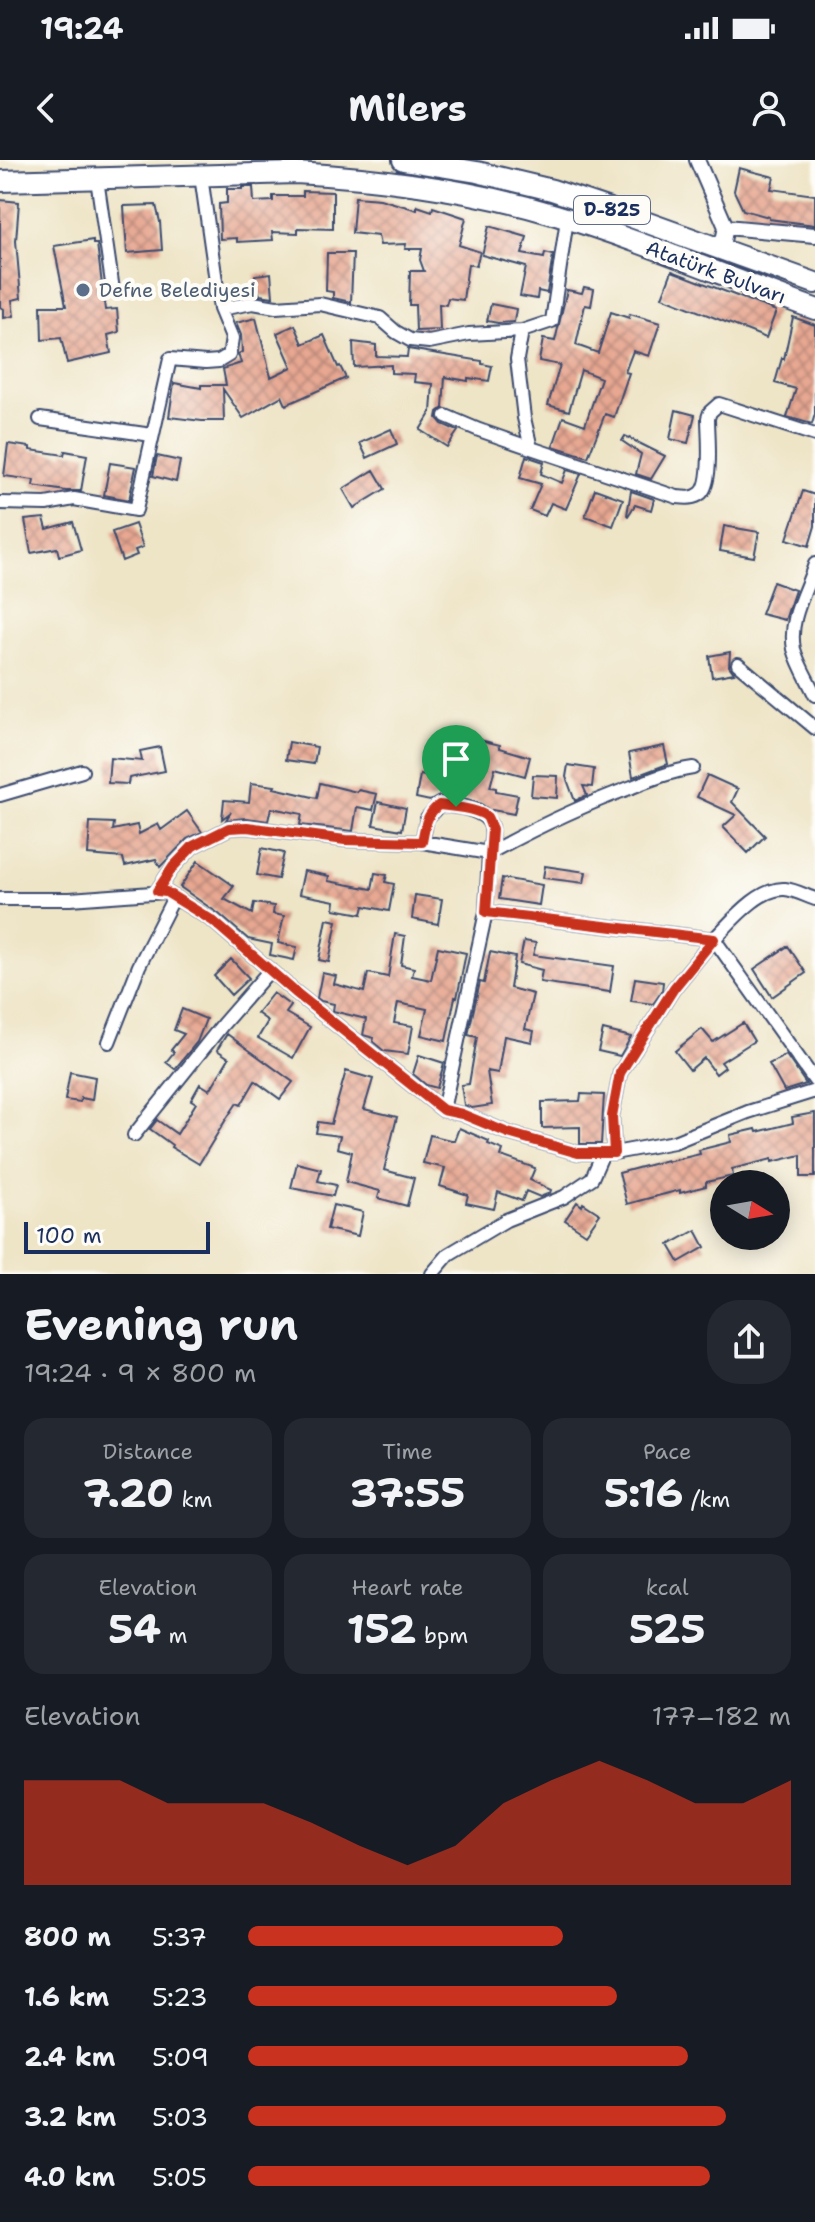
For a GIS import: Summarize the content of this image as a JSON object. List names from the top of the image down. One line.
{"streets":{"highway":["D-825","Atatürk Bulvarı"]},"places":["Defne Belediyesi"],"scale_bar":"100 m","north":"right","page":{"status":"19:24","header":"Milers","scale":"100 m","heading":["Evening run","19:24 · 9 × 800 m"],"stats":[["Distance","7.20 km"],["Time","37:55"],["Pace","5:16 /km"],["Elevation","54 m"],["Heart rate","152 bpm"],["kcal","525"]],"chart":["Elevation","177–182 m"],"list":[{"name":"800 m","note":"5:37"},{"name":"1.6 km","note":"5:23"},{"name":"2.4 km","note":"5:09"},{"name":"3.2 km","note":"5:03"},{"name":"4.0 km","note":"5:05"}]}}
